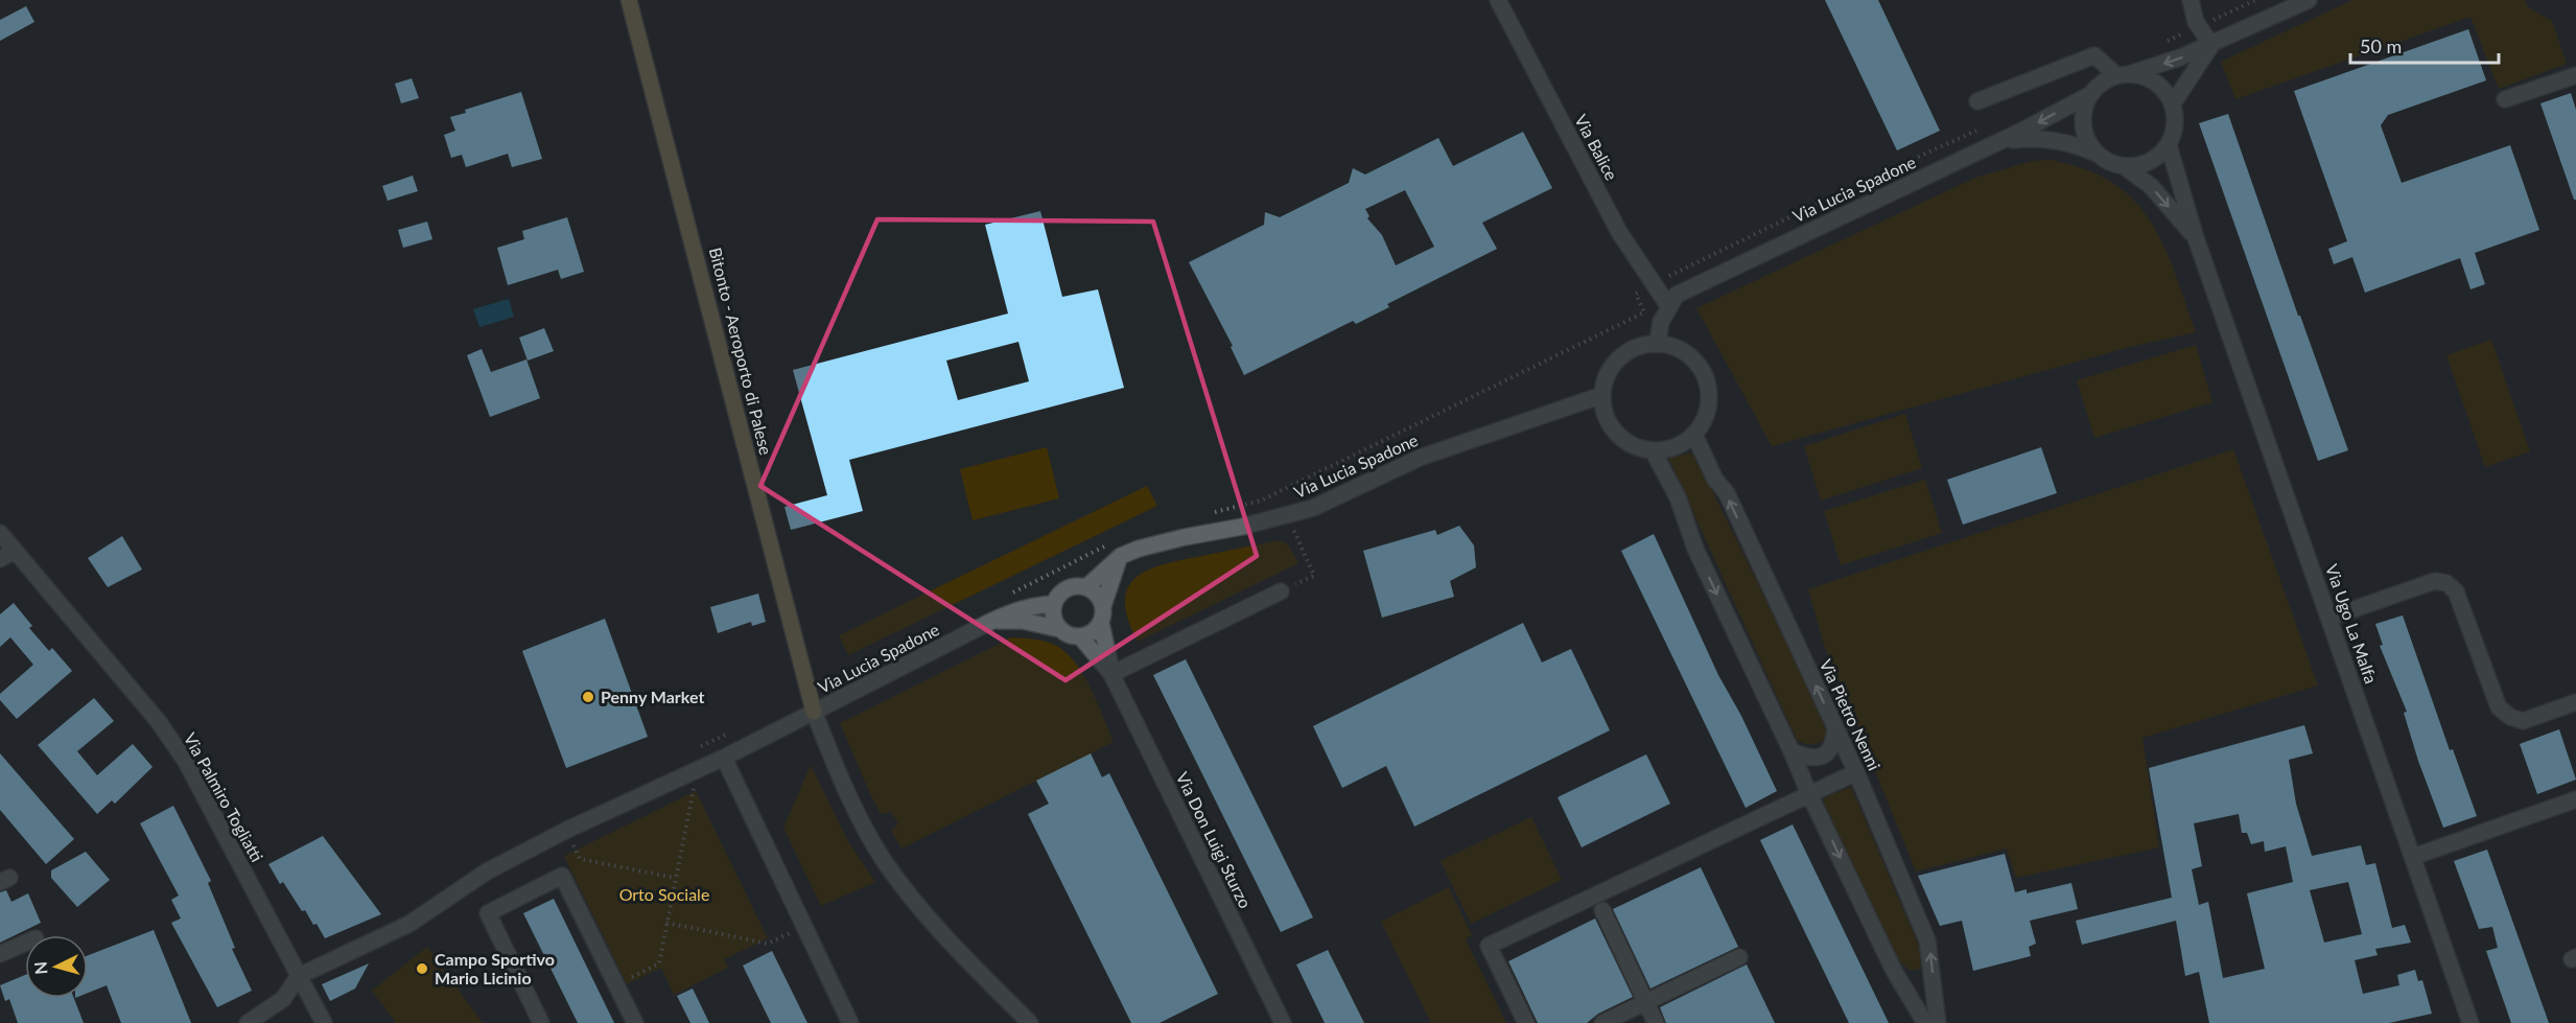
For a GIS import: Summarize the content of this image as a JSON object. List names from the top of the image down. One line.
{"streets":{"main road":["Bitonto - Aeroporto di Palese"],"street":["Via Balice","Via Lucia Spadone","Via Ugo La Malfa","Via Pietro Nenni","Via Palmiro Togliatti","Via Don Luigi Sturzo"]},"crossings":[["Via Balice","Via Lucia Spadone"],["Via Lucia Spadone","Bitonto - Aeroporto di Palese"],["Via Lucia Spadone","Via Ugo La Malfa"],["Via Lucia Spadone","Via Pietro Nenni"],["Via Lucia Spadone","Via Palmiro Togliatti"]],"parks":["Orto Sociale"],"places":["Penny Market","Campo Sportivo Mario Licinio"],"scale_bar":"50 m","north":"left"}
